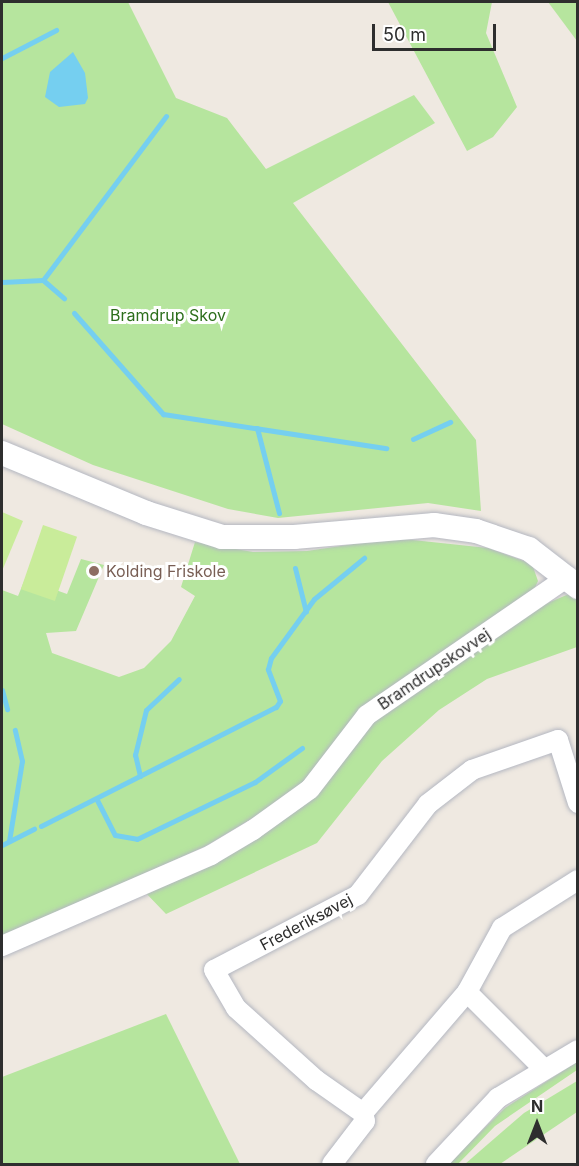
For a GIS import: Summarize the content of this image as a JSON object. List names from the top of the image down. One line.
{"streets":{"street":["Bramdrupskovvej","Frederiksøvej"]},"parks":["Bramdrup Skov"],"places":["Kolding Friskole"],"scale_bar":"50 m","north":"top"}
